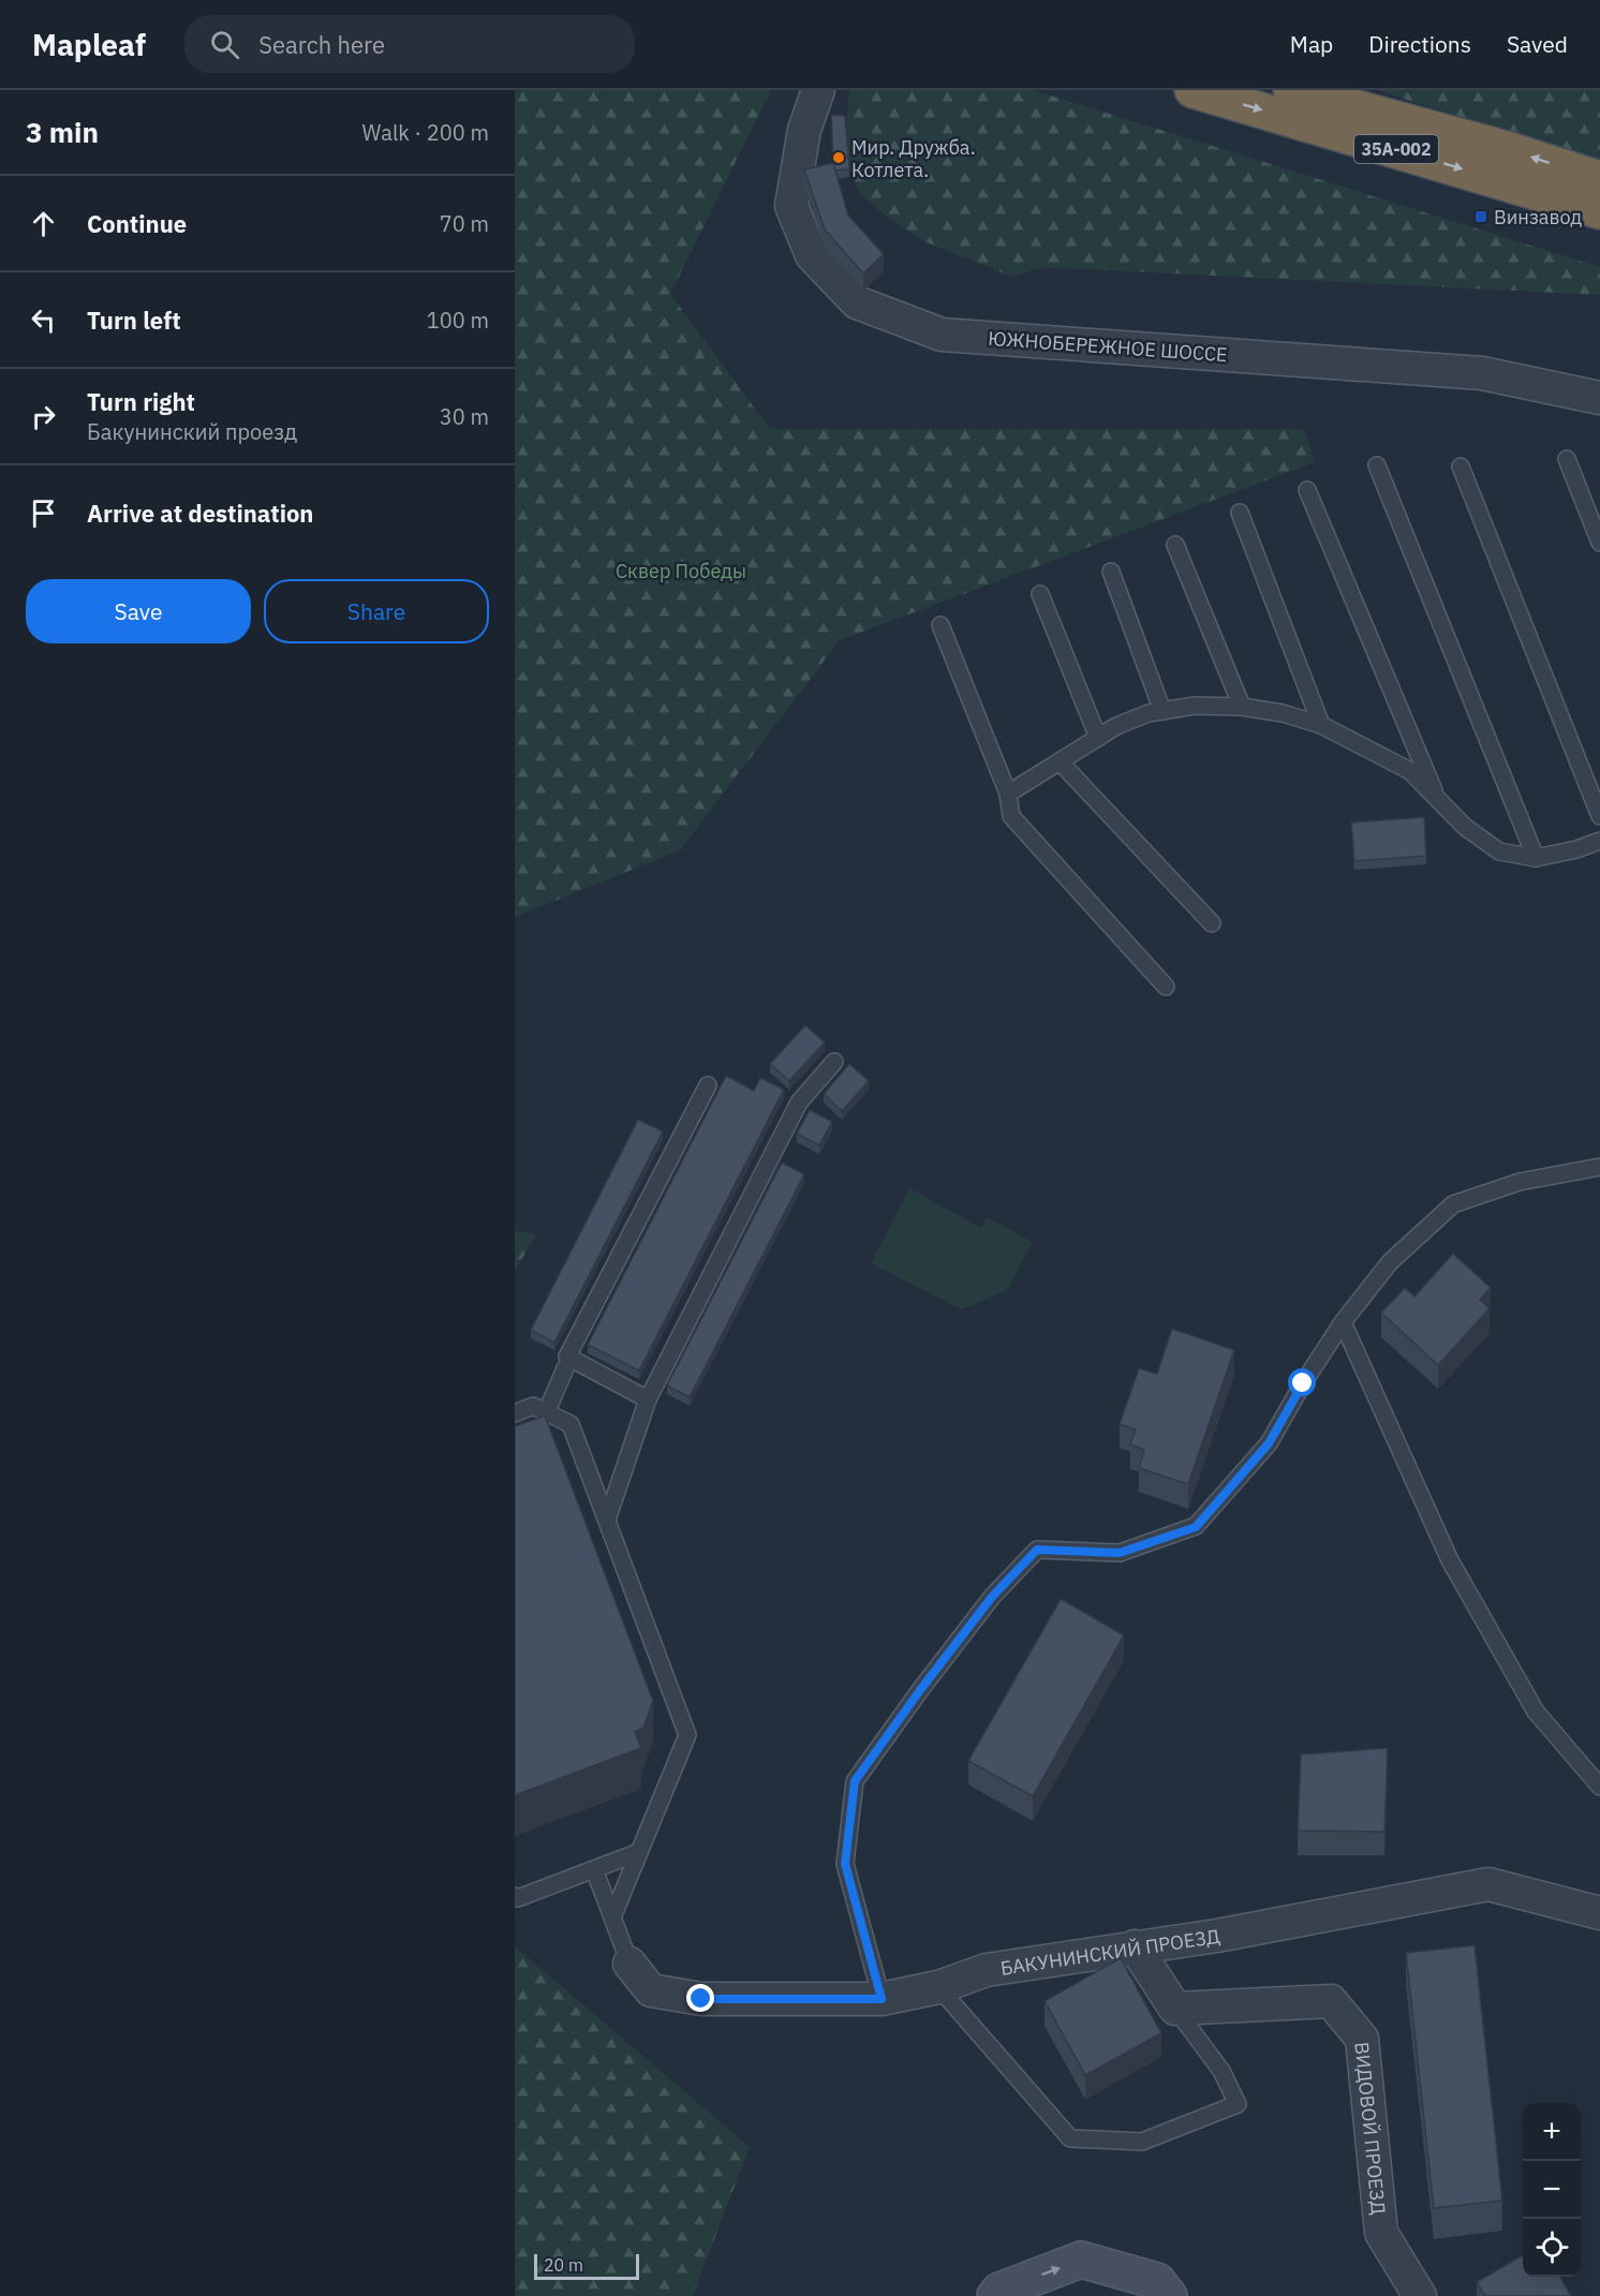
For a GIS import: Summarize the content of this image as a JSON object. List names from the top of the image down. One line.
{"streets":{"highway":["35А-002"],"street":["ЮЖНОБЕРЕЖНОЕ ШОССЕ","БАКУНИНСКИЙ ПРОЕЗД","ВИДОВОЙ ПРОЕЗД"]},"parks":["Сквер Победы"],"places":{"other":["Мир. Дружба. Котлета."],"transit":["Винзавод"]},"scale_bar":"20 m","page":{"header":"Mapleaf","search":"Search here","nav":["Map","Directions","Saved"],"heading":["3 min","Walk · 200 m"],"list":[["Continue","70 m"],["Turn left","100 m"],["Turn right","Бакунинский проезд","30 m"],"Arrive at destination"],"buttons":["Save","Share"],"map_buttons":["+","−"],"scale":"20 m"}}
